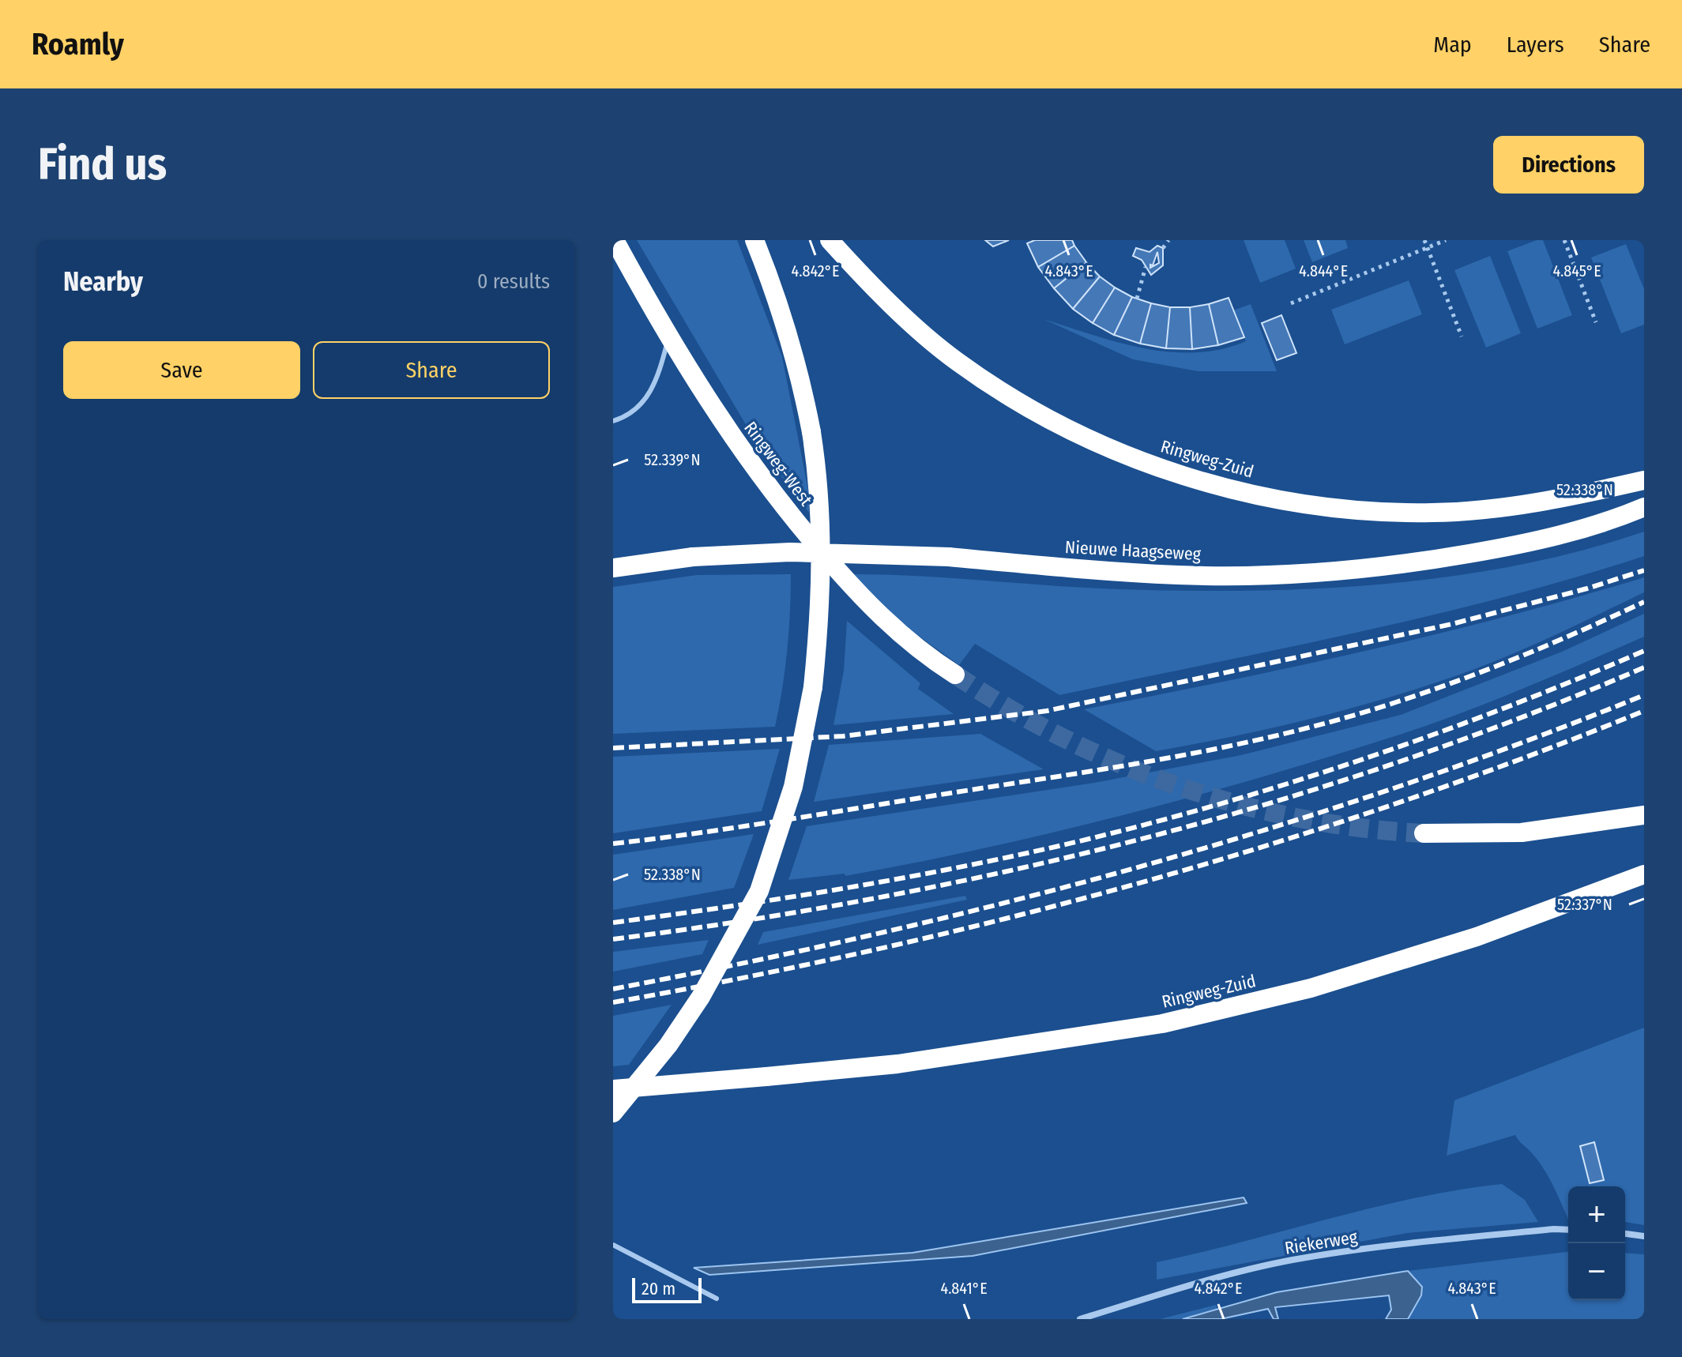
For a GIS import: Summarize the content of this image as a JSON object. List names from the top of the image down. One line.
{"streets":{"highway":["Ringweg-Zuid","Ringweg-West","Nieuwe Haagseweg"],"street":["Riekerweg"]},"scale_bar":"20 m","page":{"header":"Roamly","nav":["Map","Layers","Share"],"buttons":["Directions",["Save","Share"]],"title":"Find us","heading":["Nearby","0 results"],"map_buttons":["+","−"],"scale":"20 m"},"coordinates":["4.842°E","4.843°E","4.844°E","4.845°E","52.339°N","52.338°N","52.337°N","4.841°E"]}
